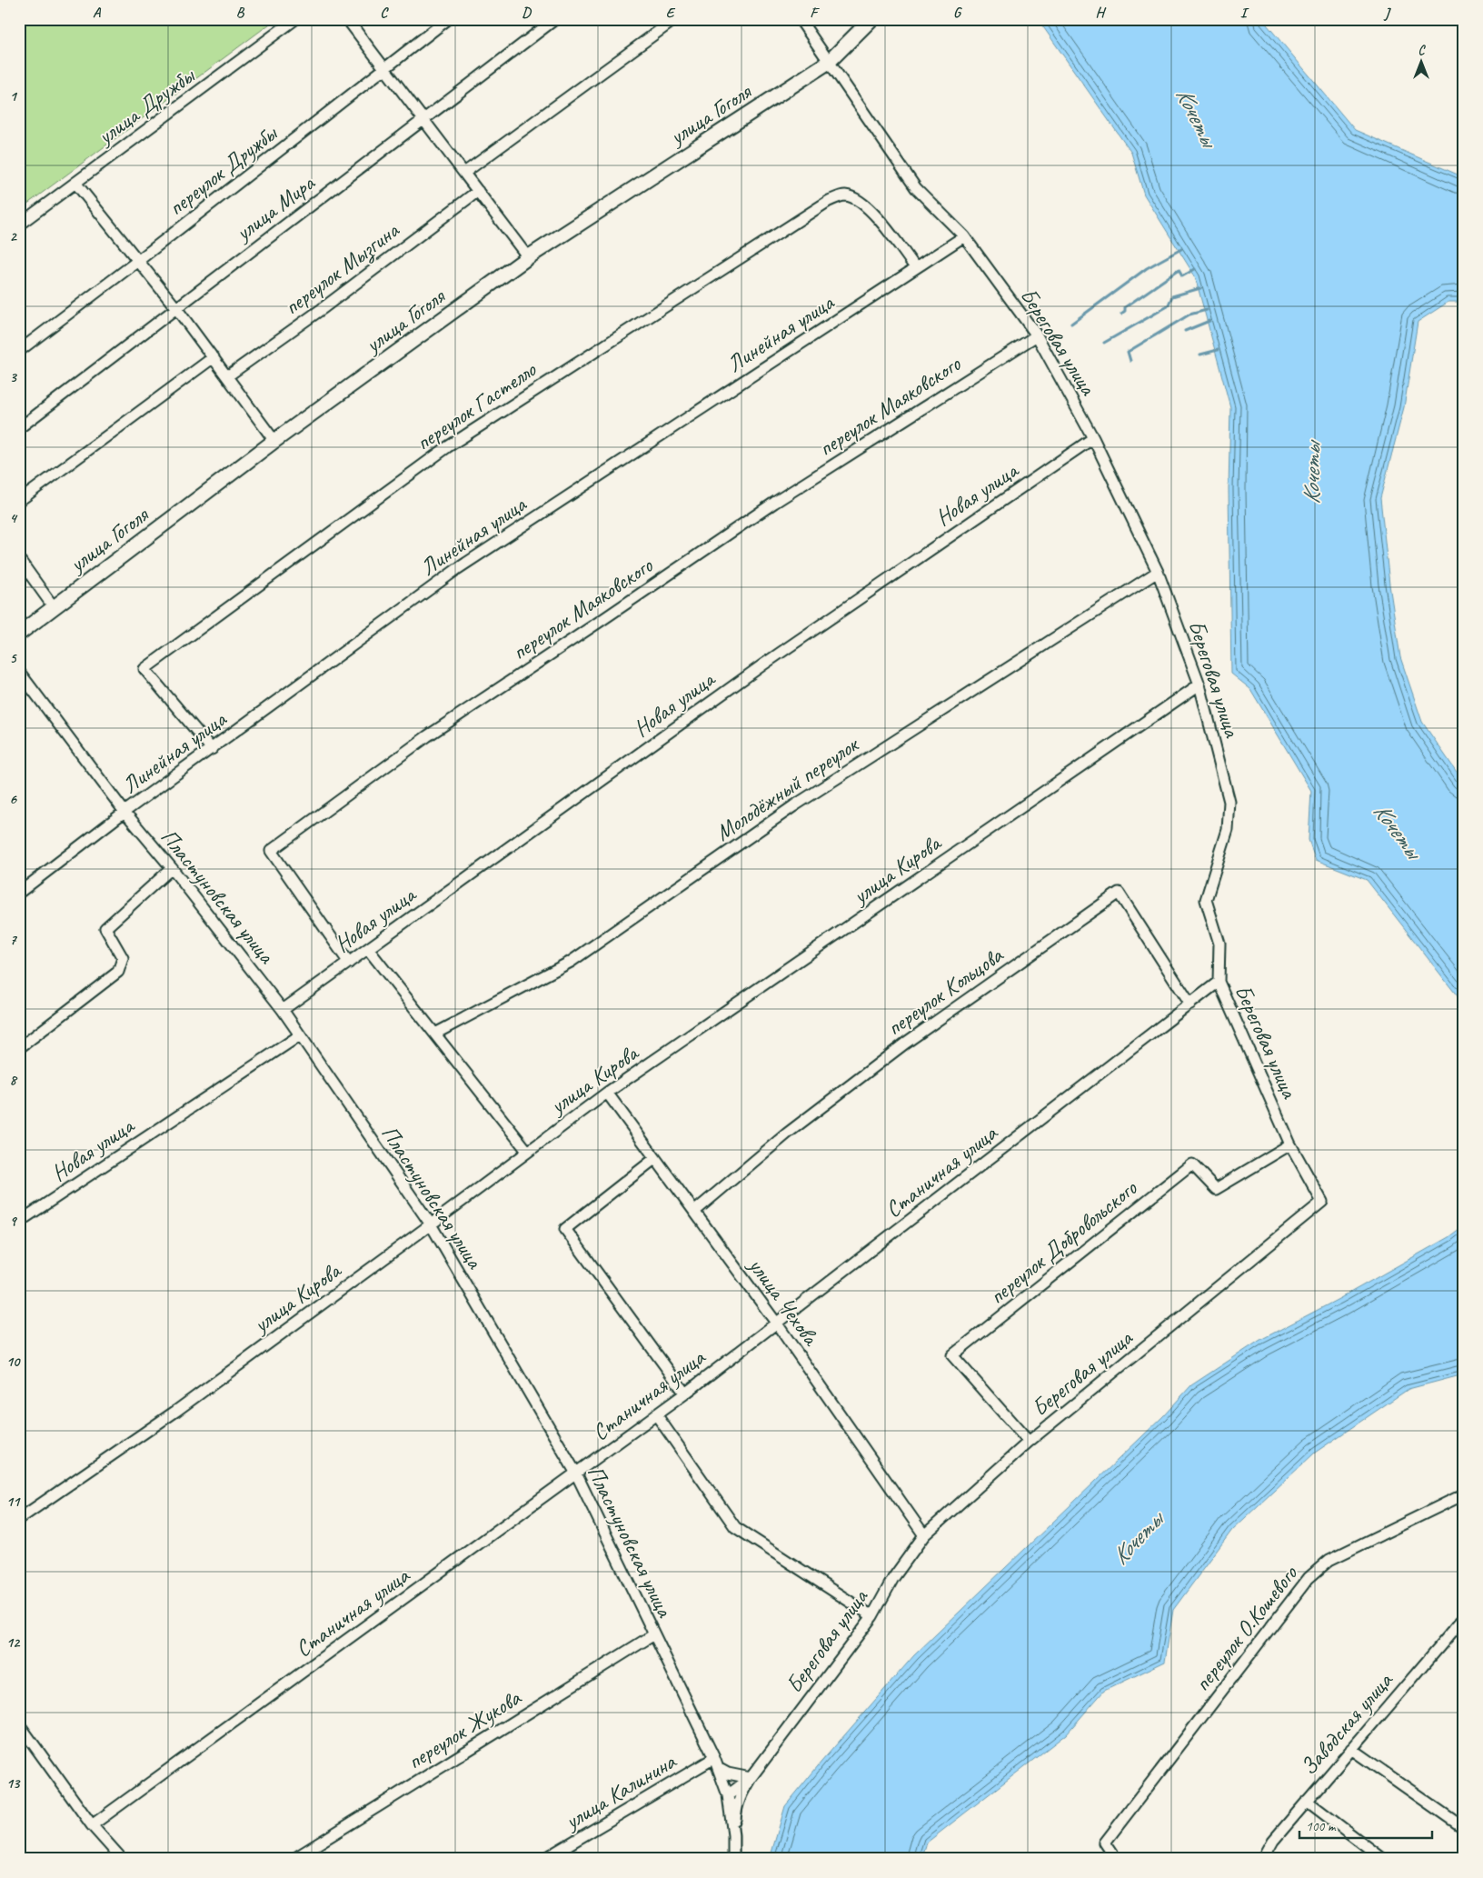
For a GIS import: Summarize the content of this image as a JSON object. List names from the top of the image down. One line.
{"streets":{"street":["улица Дружбы","улица Гоголя","переулок Дружбы","улица Мира","переулок Мызгина","Линейная улица","Береговая улица","переулок Гастелло","переулок Маяковского","Новая улица","Молодёжный переулок","улица Кирова","Пластуновская улица","переулок Кольцова","Станичная улица","переулок Добровольского","улица Чехова","переулок О.Кошевого","Заводская улица","переулок Жукова","улица Калинина"]},"crossings":[["улица Гоголя","Береговая улица"],["Линейная улица","Береговая улица"],["Линейная улица","переулок Гастелло"],["Линейная улица","Пластуновская улица"],["Береговая улица","переулок Маяковского"],["Береговая улица","Новая улица"],["Береговая улица","Молодёжный переулок"],["Береговая улица","улица Кирова"],["Береговая улица","Пластуновская улица"],["Береговая улица","Станичная улица"],["Береговая улица","переулок Добровольского"],["Береговая улица","улица Чехова"],["переулок Маяковского","Новая улица"],["Новая улица","Пластуновская улица"],["улица Кирова","Пластуновская улица"],["улица Кирова","улица Чехова"],["Пластуновская улица","Станичная улица"],["Пластуновская улица","переулок Жукова"],["Пластуновская улица","улица Калинина"],["переулок Кольцова","Станичная улица"],["переулок Кольцова","улица Чехова"],["Станичная улица","улица Чехова"]],"water":["Кочеты"],"scale_bar":"100 m","north":"top","grid":{"columns":["A","B","C","D","E","F","G","H","I","J"],"rows":["1","2","3","4","5","6","7","8","9","10","11","12","13"]}}
